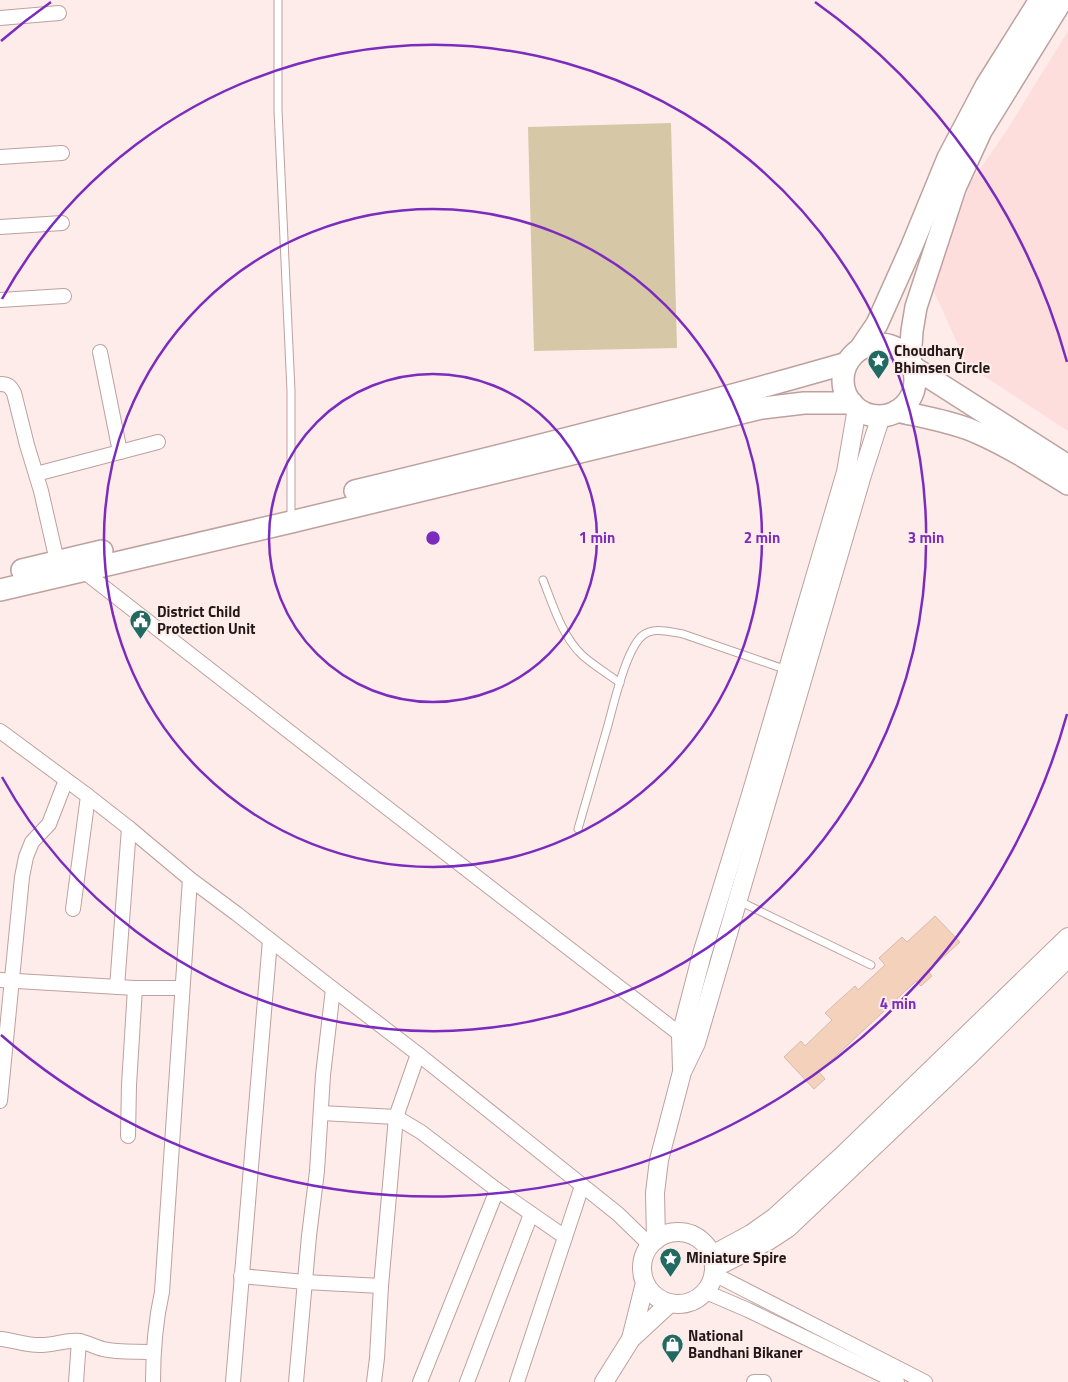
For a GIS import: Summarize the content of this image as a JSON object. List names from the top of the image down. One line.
{"places":{"place":["Choudhary Bhimsen Circle","Miniature Spire"],"public building":["District Child Protection Unit"],"shop":["National Bandhani Bikaner"]},"rings":["1 min","2 min","3 min","4 min"]}
